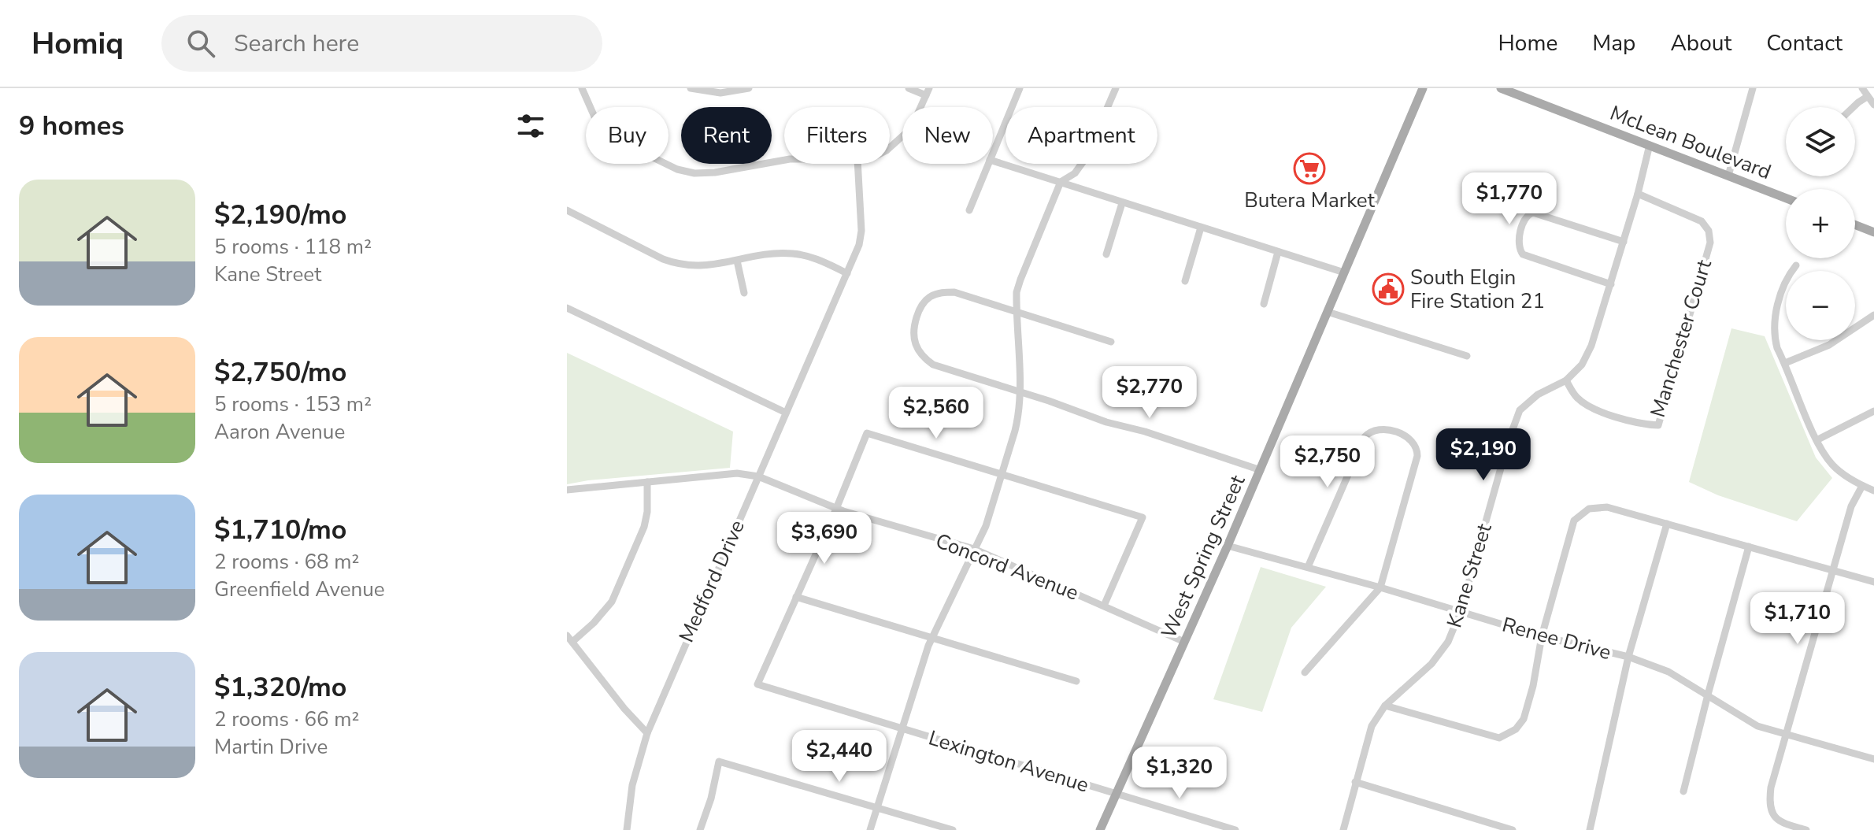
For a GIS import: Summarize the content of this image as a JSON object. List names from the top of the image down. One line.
{"streets":{"main road":["McLean Boulevard","West Spring Street"],"street":["Manchester Court","Concord Avenue","Kane Street","Medford Drive","Renee Drive","Lexington Avenue"]},"crossings":[["McLean Boulevard","Kane Street"],["Manchester Court","Kane Street"],["West Spring Street","Concord Avenue"],["West Spring Street","Renee Drive"],["West Spring Street","Lexington Avenue"],["Concord Avenue","Medford Drive"],["Kane Street","Renee Drive"]],"places":{"supermarket":["Butera Market"],"public building":["South Elgin Fire Station 21"]},"page":{"header":"Homiq","search":"Search here","nav":["Home","Map","About","Contact"],"heading":"9 homes","map_buttons":["+","−"],"chip":["Buy","Rent","Filters","New","Apartment"],"list":[{"name":"$2,190/mo","note":"5 rooms · 118 m² · Kane Street"},{"name":"$2,750/mo","note":"5 rooms · 153 m² · Aaron Avenue"},{"name":"$1,710/mo","note":"2 rooms · 68 m² · Greenfield Avenue"},{"name":"$1,320/mo","note":"2 rooms · 66 m² · Martin Drive"}],"price":["$1,770","$2,770","$2,560","$2,190","$2,750","$3,690","$1,710","$2,440","$1,320"]}}
